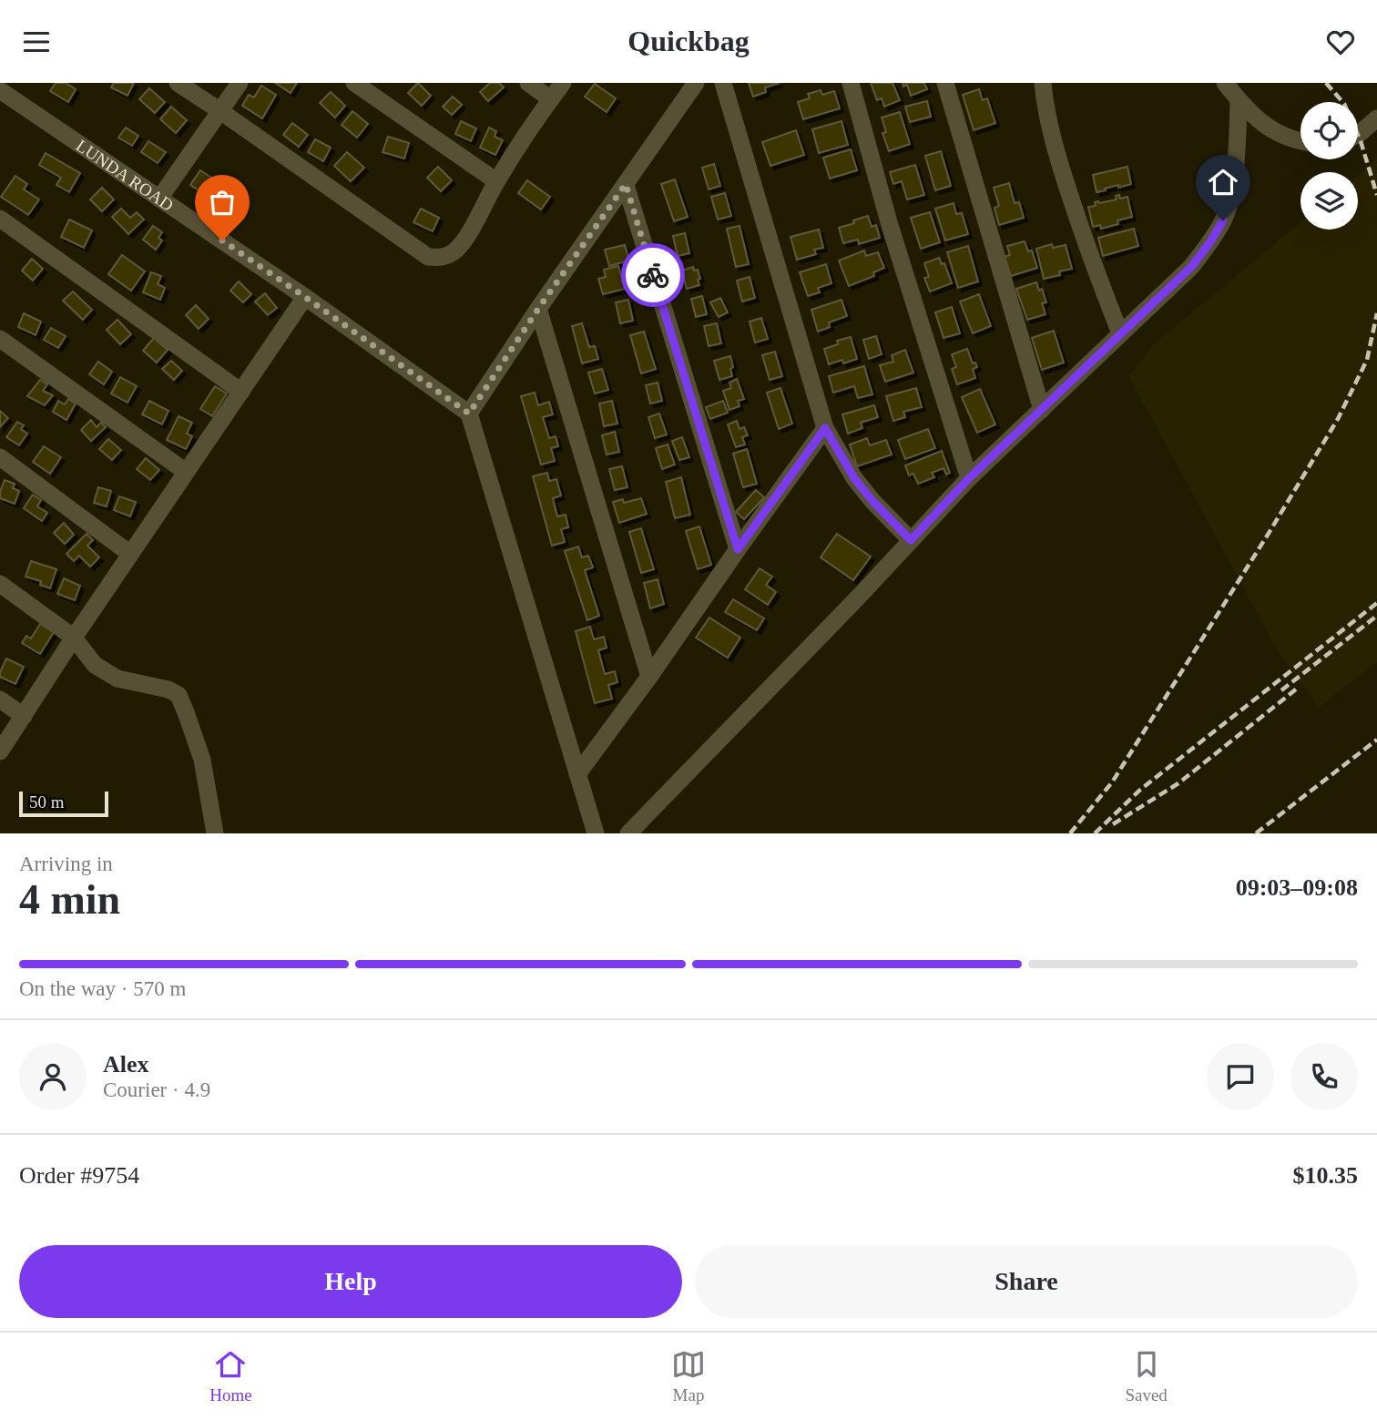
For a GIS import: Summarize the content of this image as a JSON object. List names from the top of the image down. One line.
{"streets":{"street":["LUNDA ROAD"]},"scale_bar":"50 m","page":{"header":"Quickbag","scale":"50 m","heading":["4 min","Arriving in","09:03–09:08"],"panel":["Alex","Courier · 4.9","Order #9754","$10.35"],"bar":"On the way · 570 m","buttons":["Help","Share"],"tabs":["Home","Map","Saved"]}}
